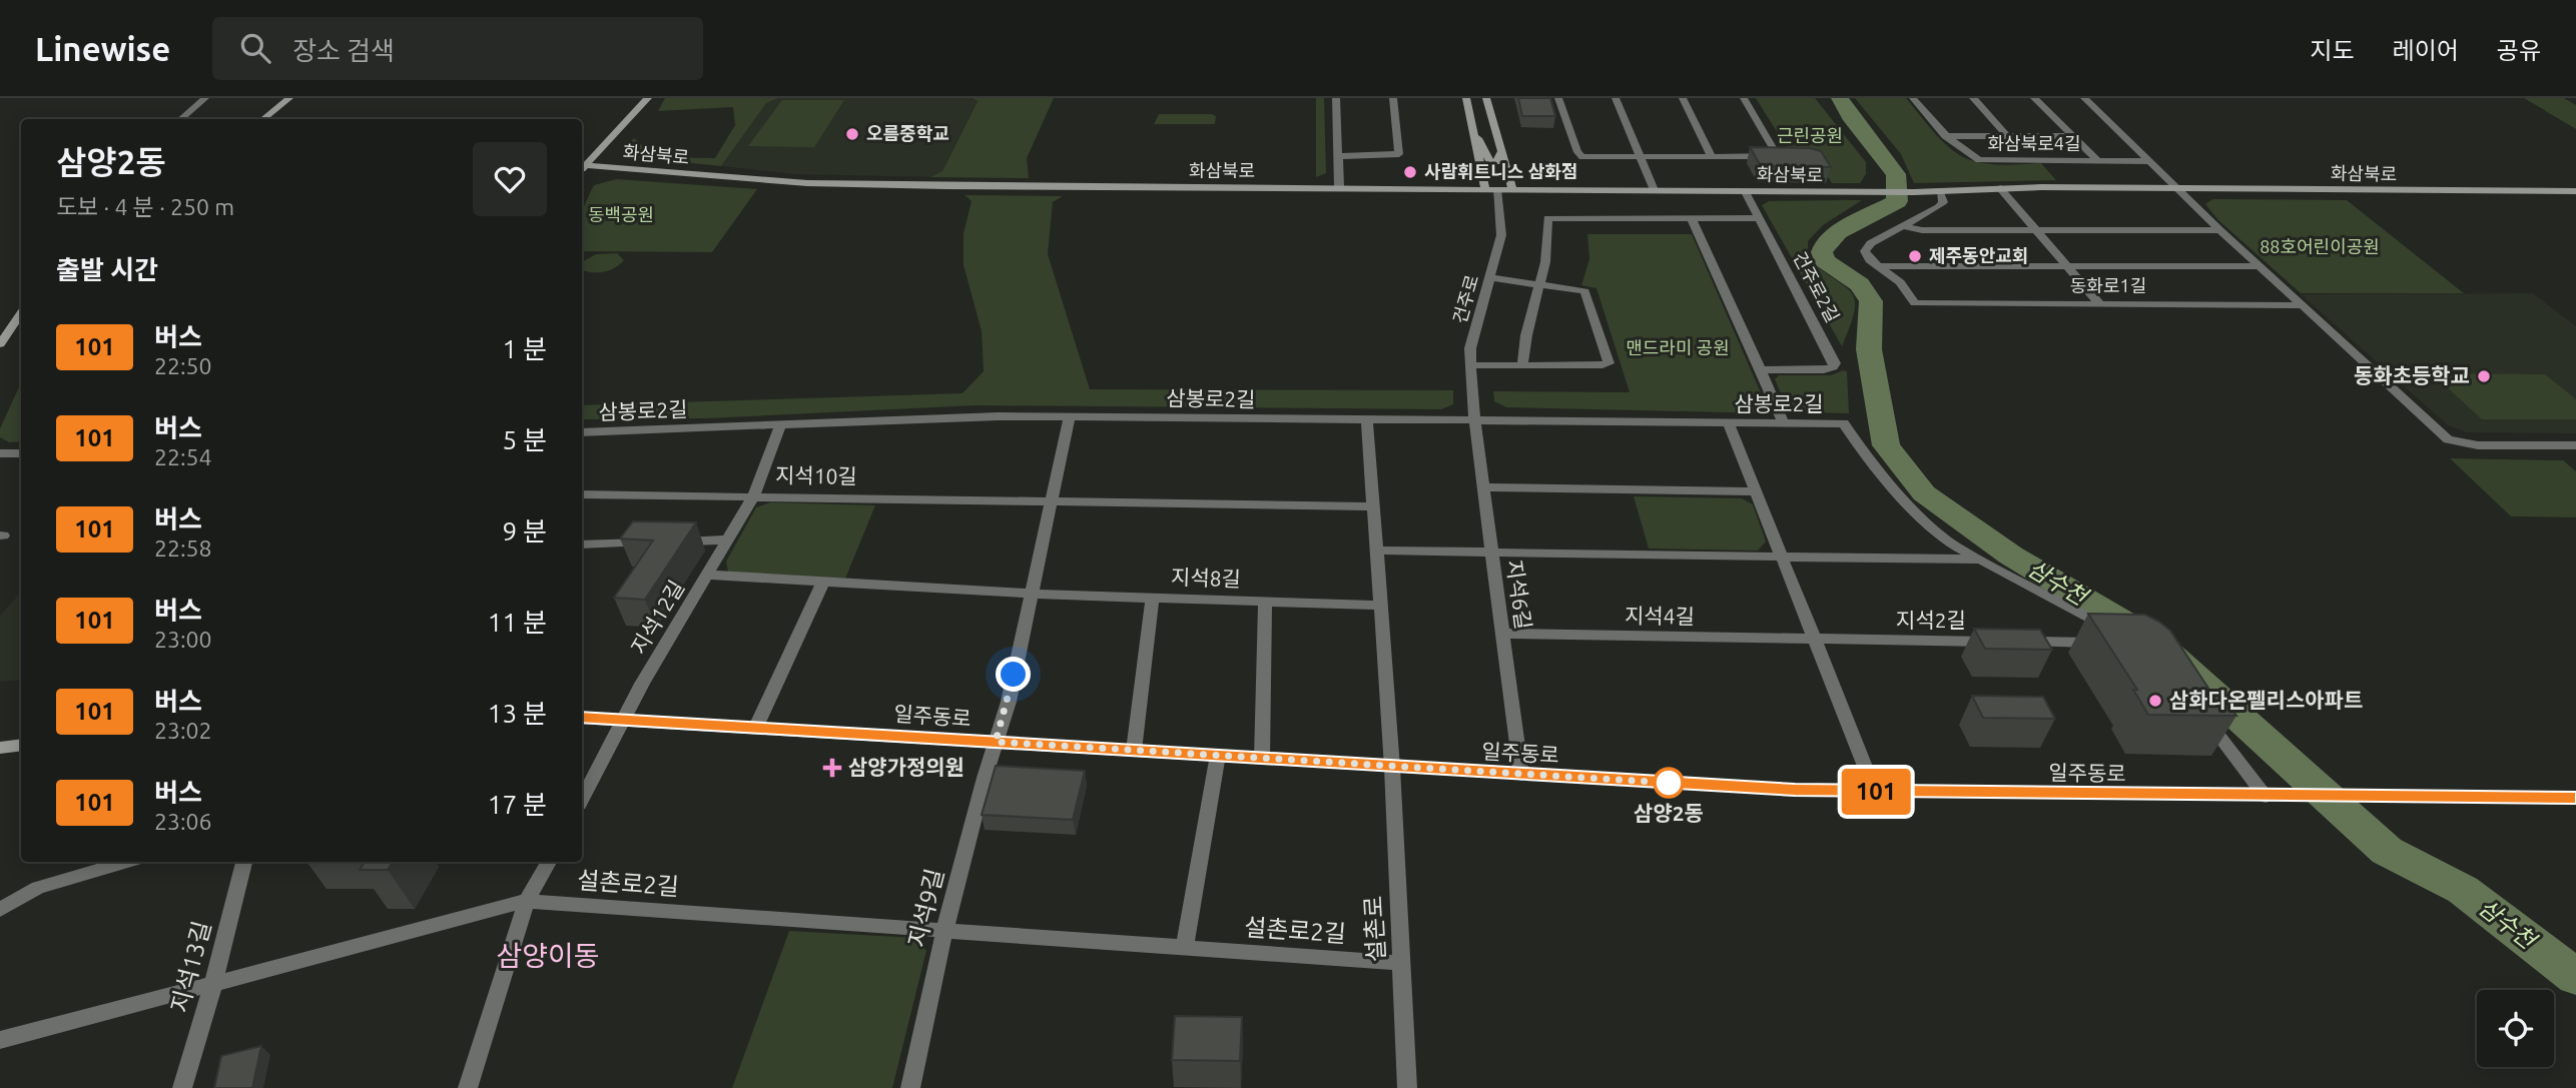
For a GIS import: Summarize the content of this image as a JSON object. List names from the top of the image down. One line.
{"streets":{"street":["화삼북로4길","화삼북로","동화로1길","건주로2길","건주로","삼봉로2길","지석10길","지석8길","지석6길","지석4길","지석12길","지석2길","일주동로","설촌로2길","지석9길","설촌로","지석13길"]},"crossings":[["화삼북로","건주로"],["건주로","삼봉로2길"],["건주로","지석6길"],["삼봉로2길","지석6길"],["삼봉로2길","지석12길"],["지석10길","지석12길"],["지석6길","지석4길"],["지석6길","일주동로"],["지석4길","지석2길"],["지석12길","일주동로"],["일주동로","지석9길"],["일주동로","설촌로"],["설촌로2길","지석9길"],["설촌로2길","설촌로"],["설촌로2길","지석13길"]],"districts":["삼양이동"],"water":["삼수천"],"parks":["근린공원","동백공원","88호어린이공원","맨드라미 공원"],"places":{"other":["오름중학교","사람휘트니스 삼화점","제주동안교회","동화초등학교","삼화다온펠리스아파트","삼양2동"],"health":["삼양가정의원"]},"lines":["bus line 101"],"page":{"header":"Linewise","search":"장소 검색","nav":["지도","레이어","공유"],"on_map":"101","heading":[["삼양2동","도보 · 4 분 · 250 m"],"출발 시간"],"list":[{"mark":"101","name":"버스","note":"22:50","value":"1 분"},{"mark":"101","name":"버스","note":"22:54","value":"5 분"},{"mark":"101","name":"버스","note":"22:58","value":"9 분"},{"mark":"101","name":"버스","note":"23:00","value":"11 분"},{"mark":"101","name":"버스","note":"23:02","value":"13 분"},{"mark":"101","name":"버스","note":"23:06","value":"17 분"}]}}
